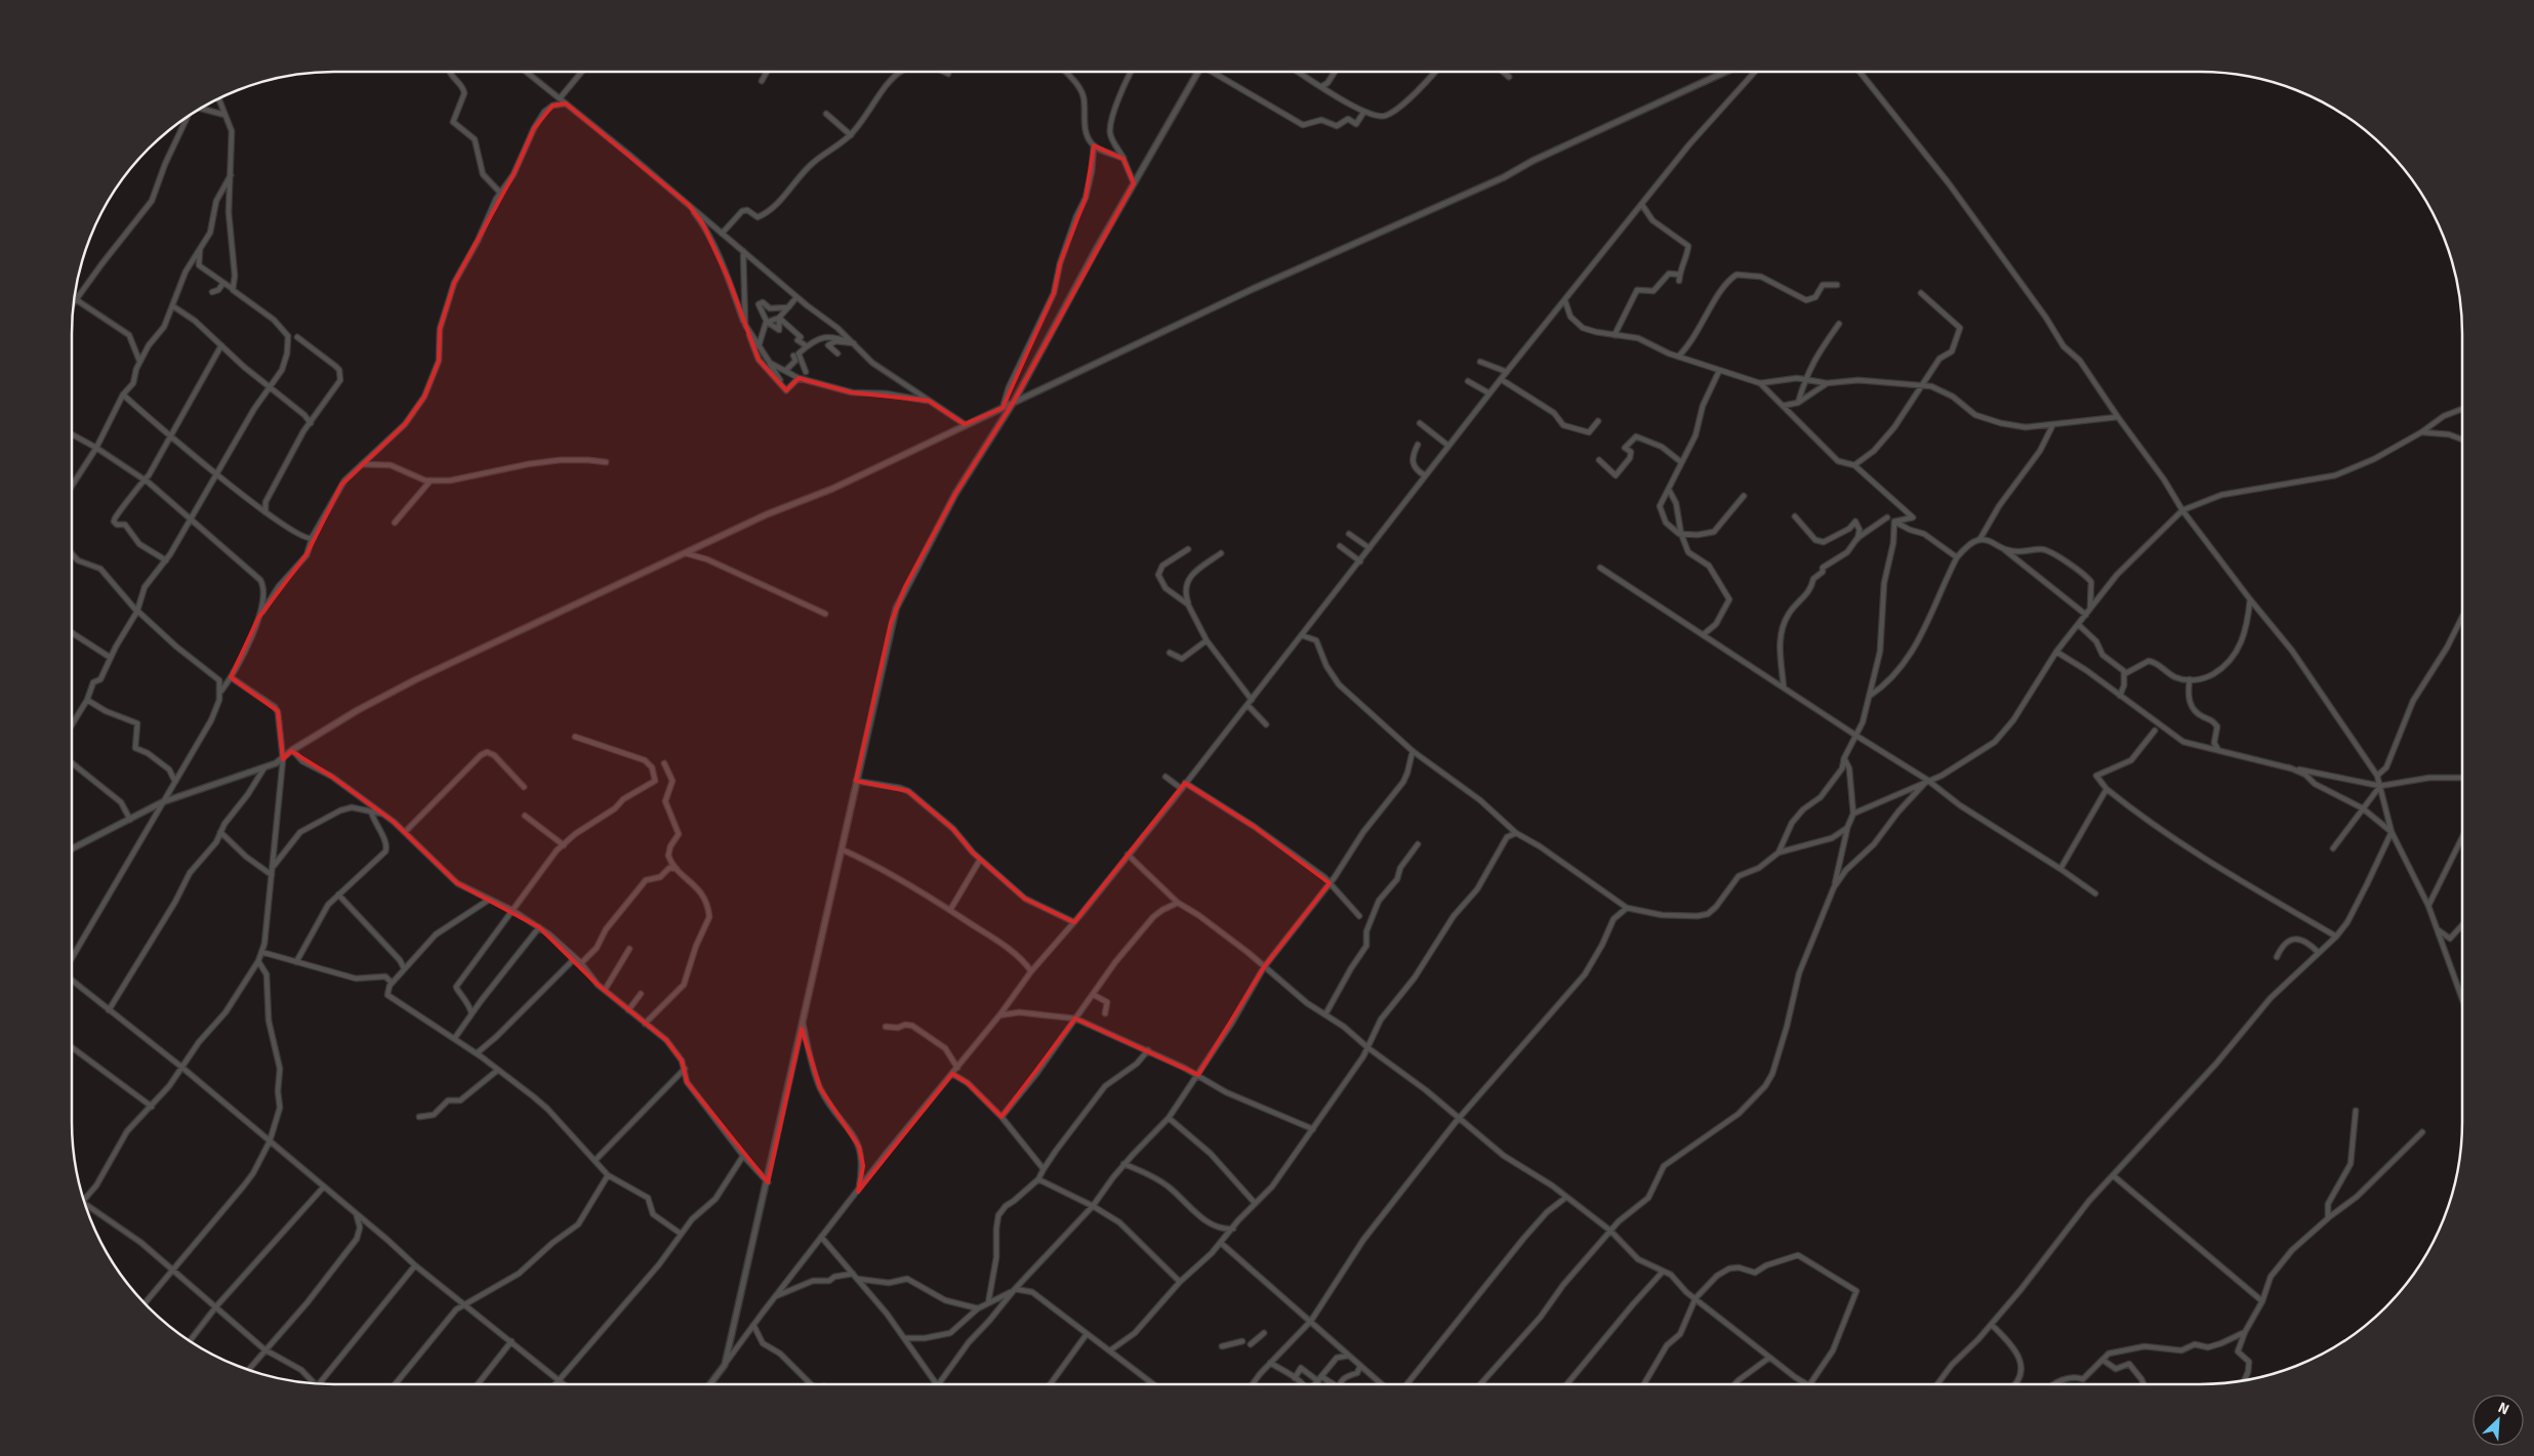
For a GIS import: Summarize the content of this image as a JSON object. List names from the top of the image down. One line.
{"north":"top right"}
